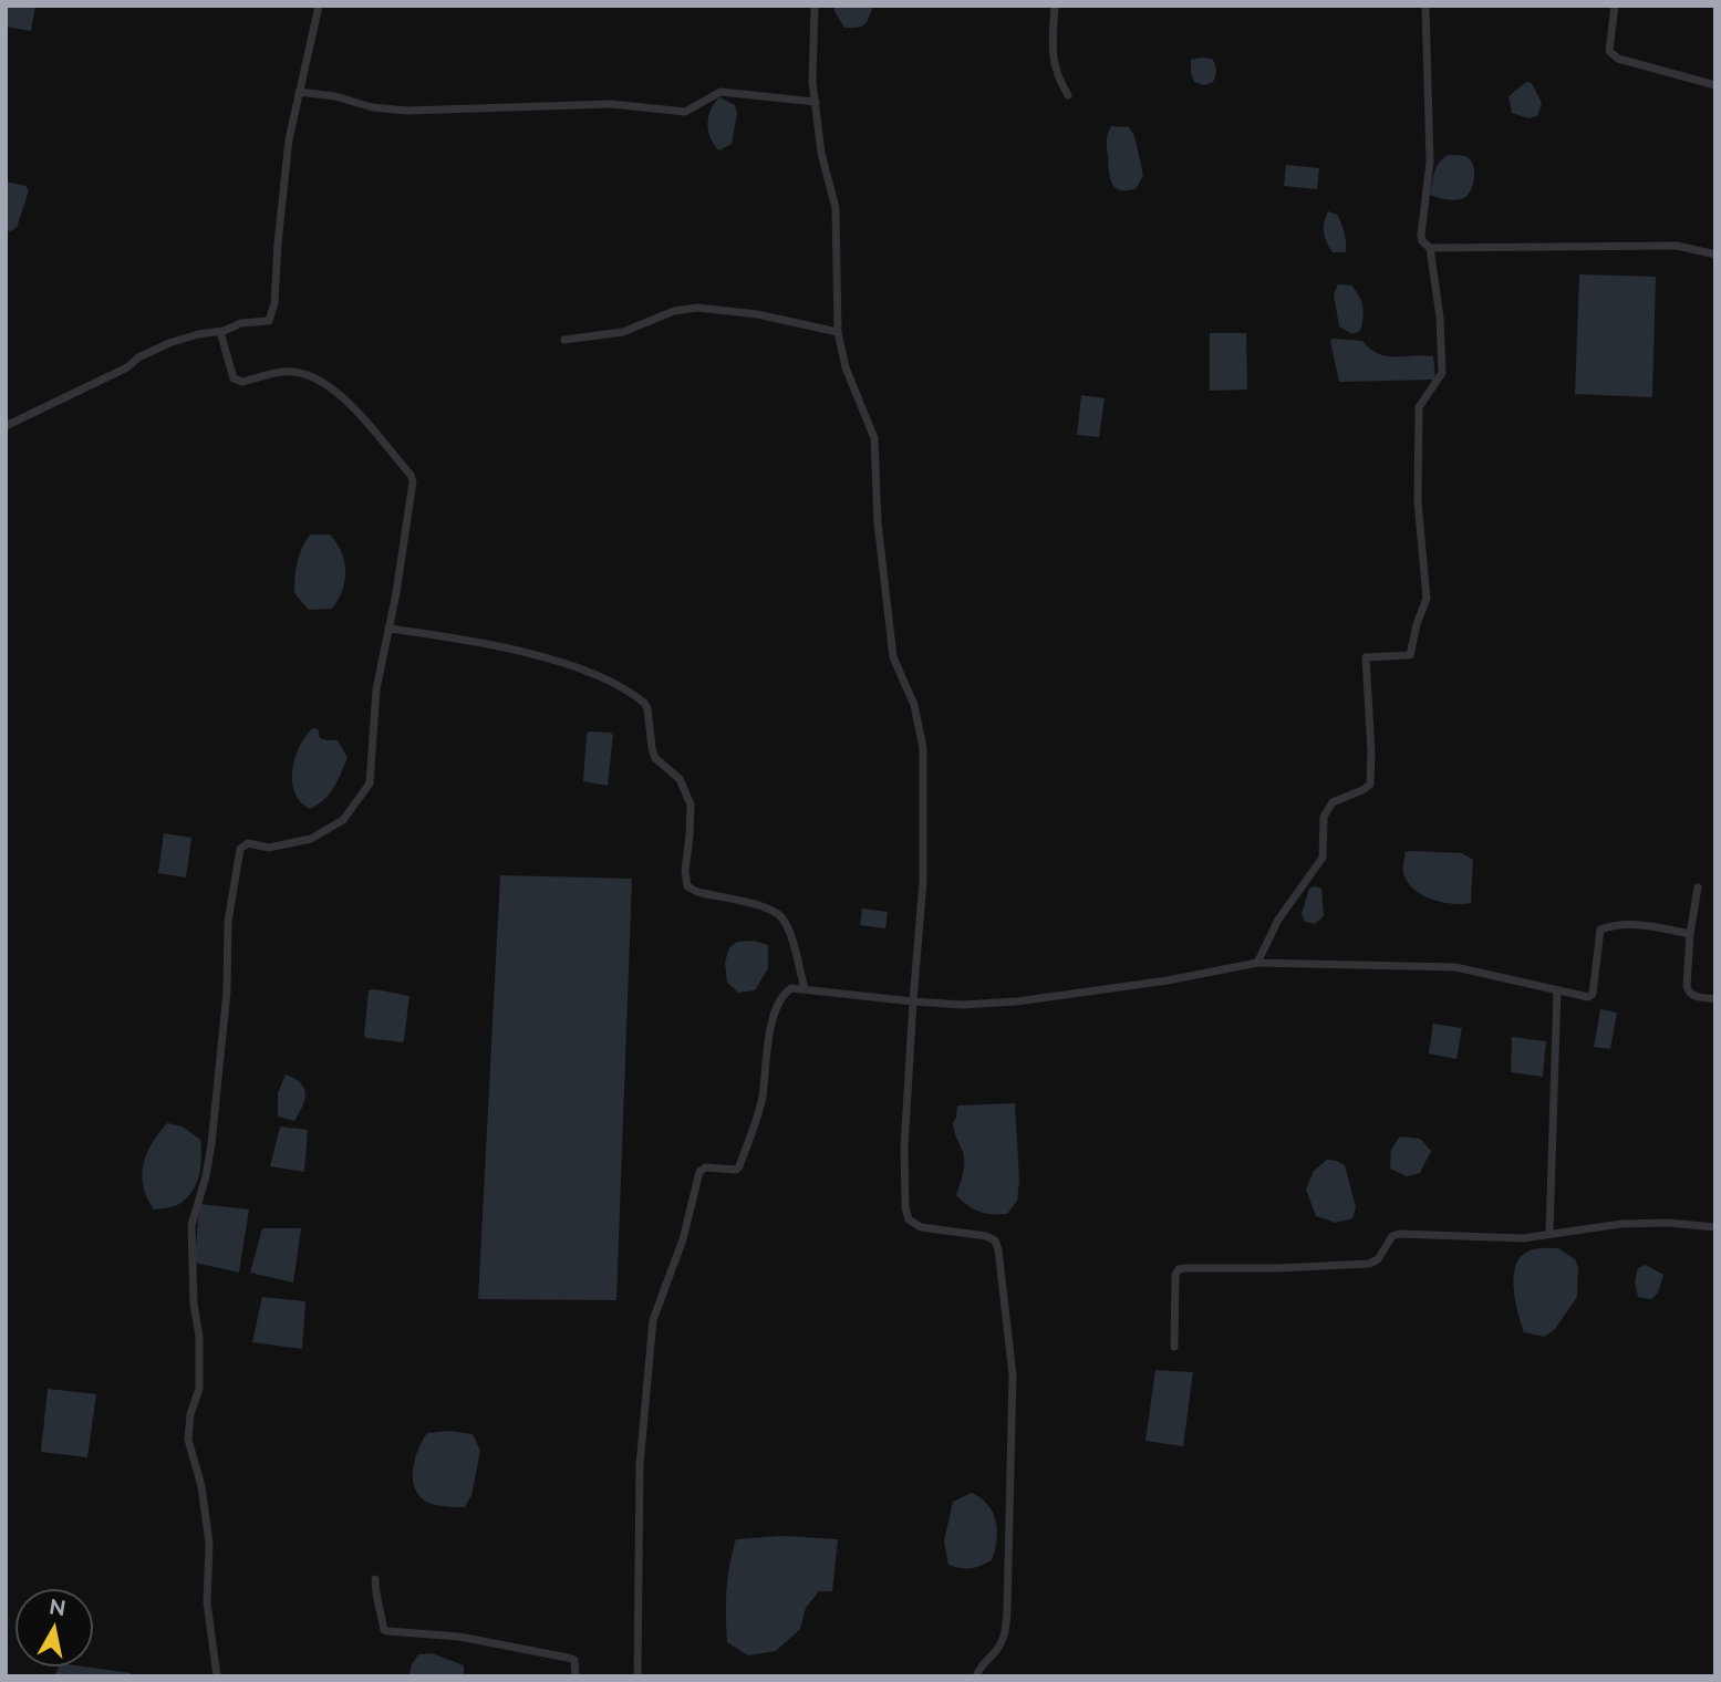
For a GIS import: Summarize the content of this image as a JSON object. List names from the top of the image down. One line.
{"north":"top"}
